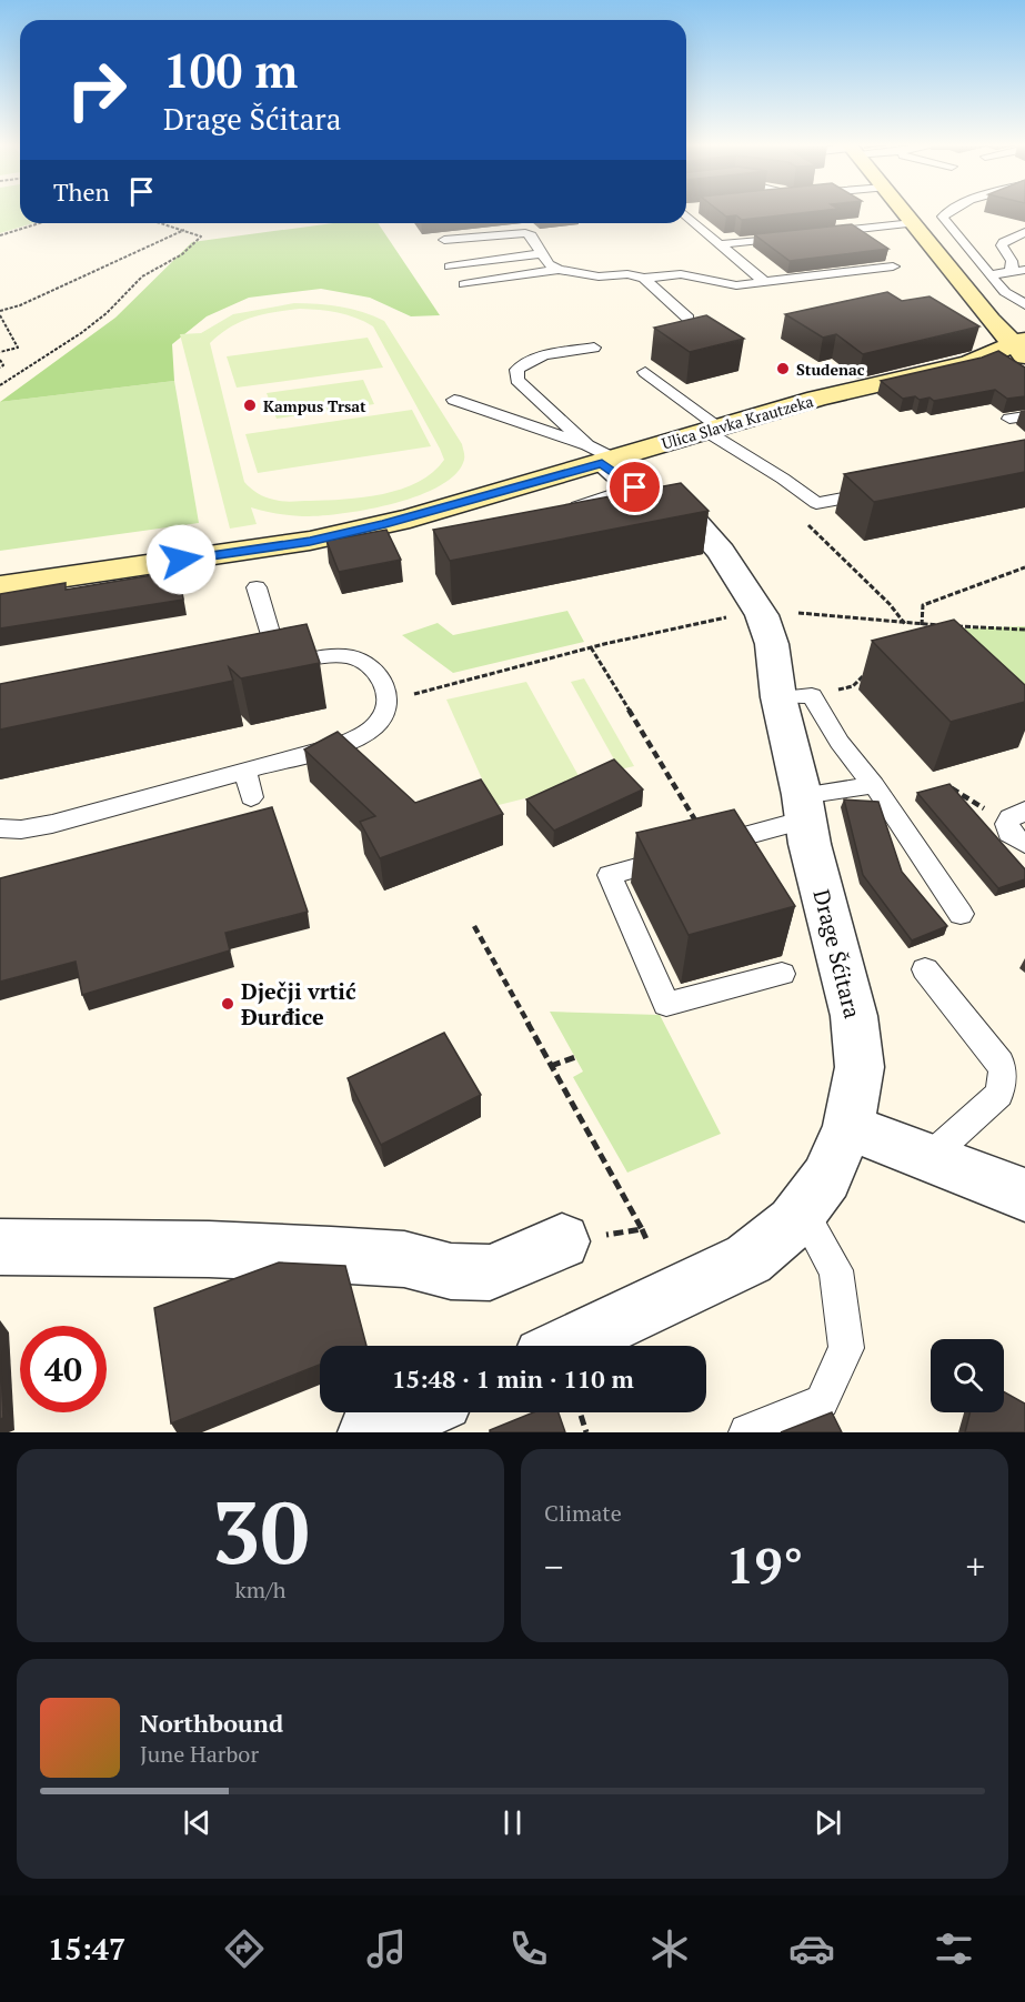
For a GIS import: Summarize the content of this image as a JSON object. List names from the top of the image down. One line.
{"streets":{"street":["Ulica Slavka Krautzeka","Drage Šćitara"]},"crossings":[["Ulica Slavka Krautzeka","Drage Šćitara"]],"places":["Studenac","Kampus Trsat","Dječji vrtić Đurđice"],"page":{"turn":["100 m","Drage Šćitara"],"then":"Then","limit":"40","trip":"15:48 · 1 min · 110 m","tile":[["30","km/h"],"Climate"],"heat":["−","19°","+"],"song":["Northbound","June Harbor"],"tabs":"15:47"}}
